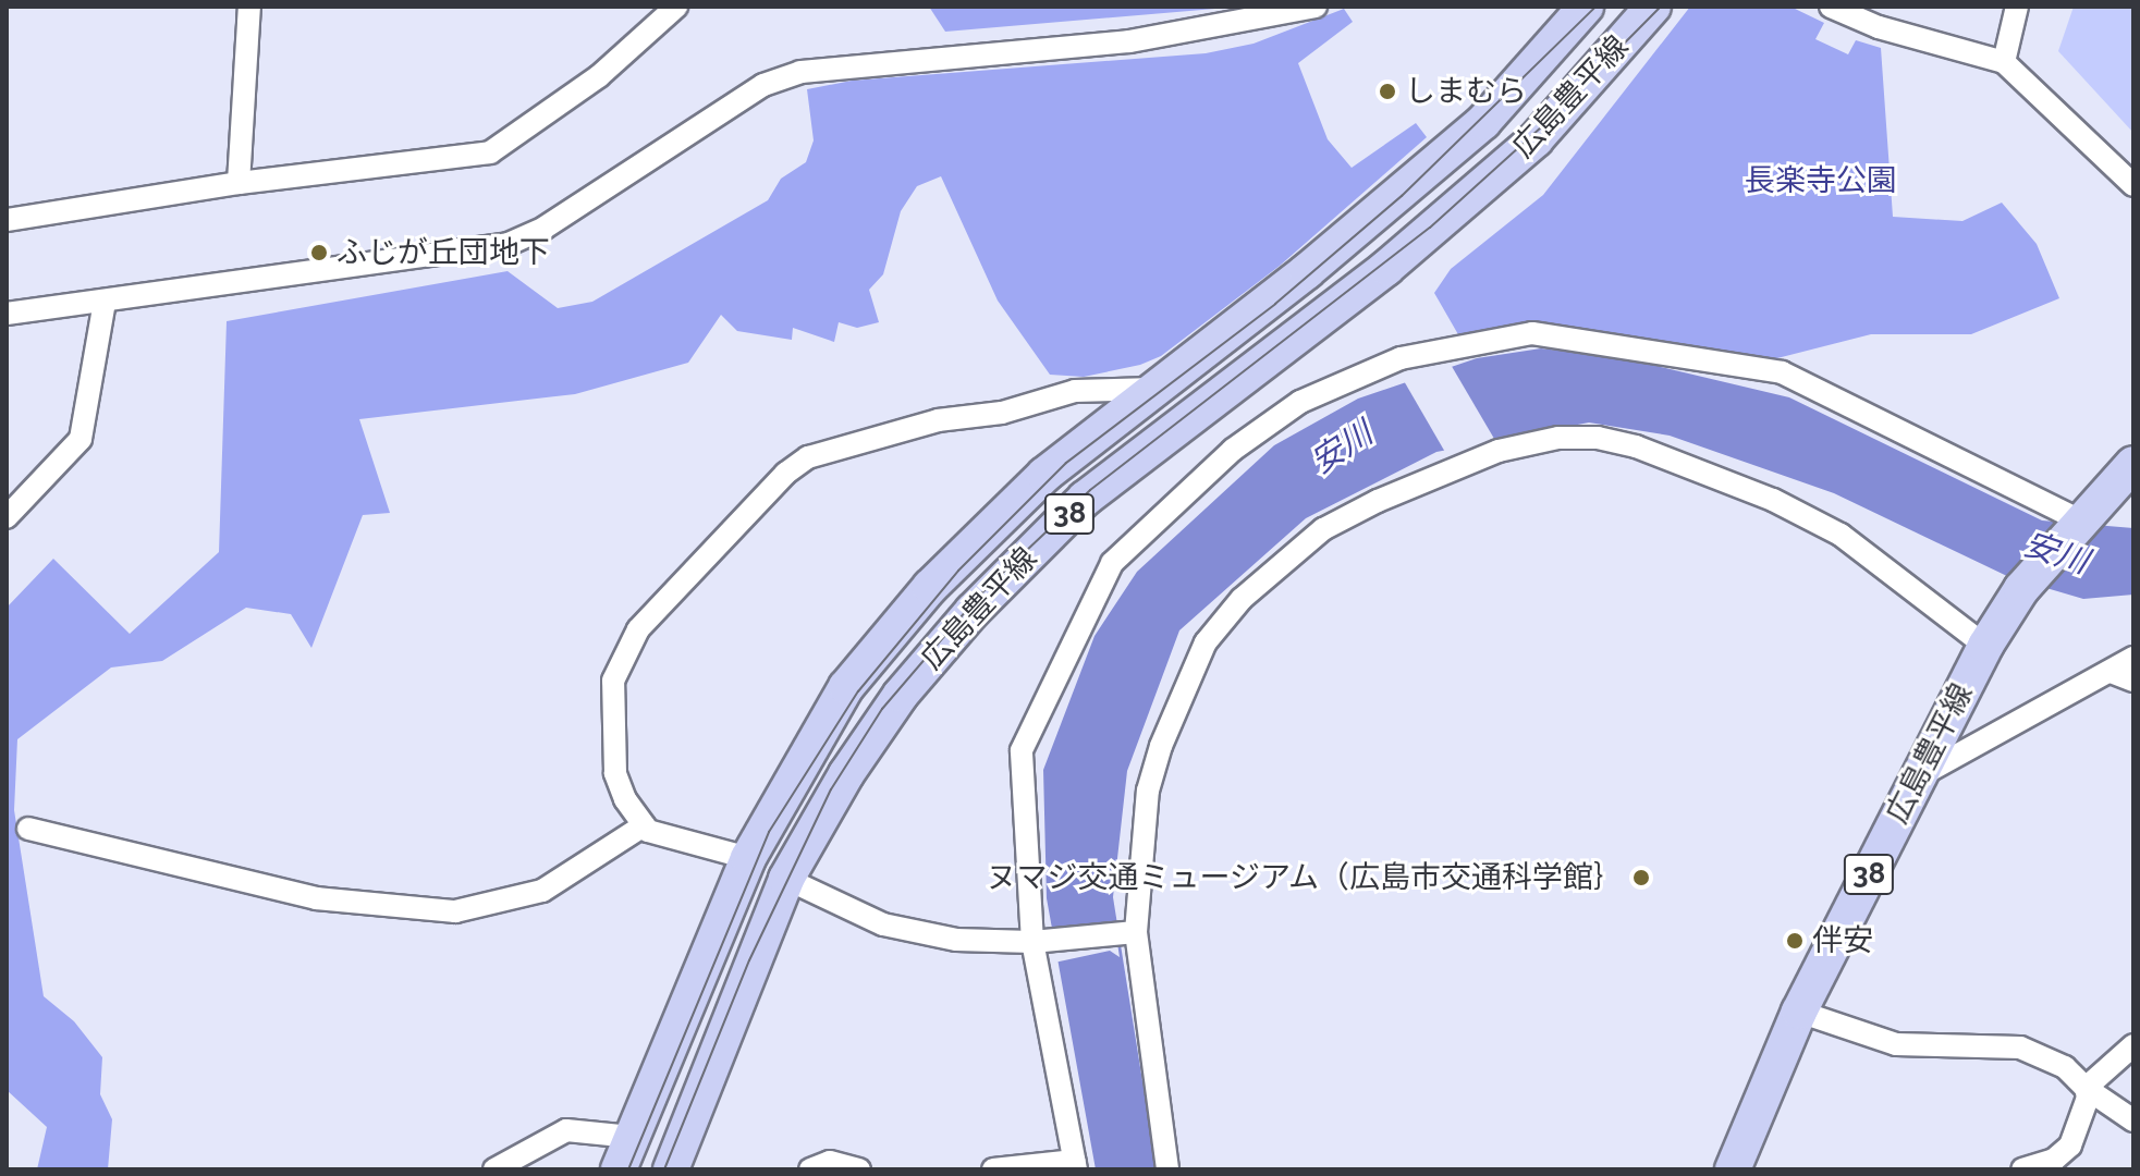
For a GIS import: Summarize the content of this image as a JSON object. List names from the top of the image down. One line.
{"streets":{"main road":["広島豊平線","38"]},"water":["安川"],"parks":["長楽寺公園"],"places":["しまむら","ふじが丘団地下","ヌマジ交通ミュージアム（広島市交通科学館｝","伴安"]}
